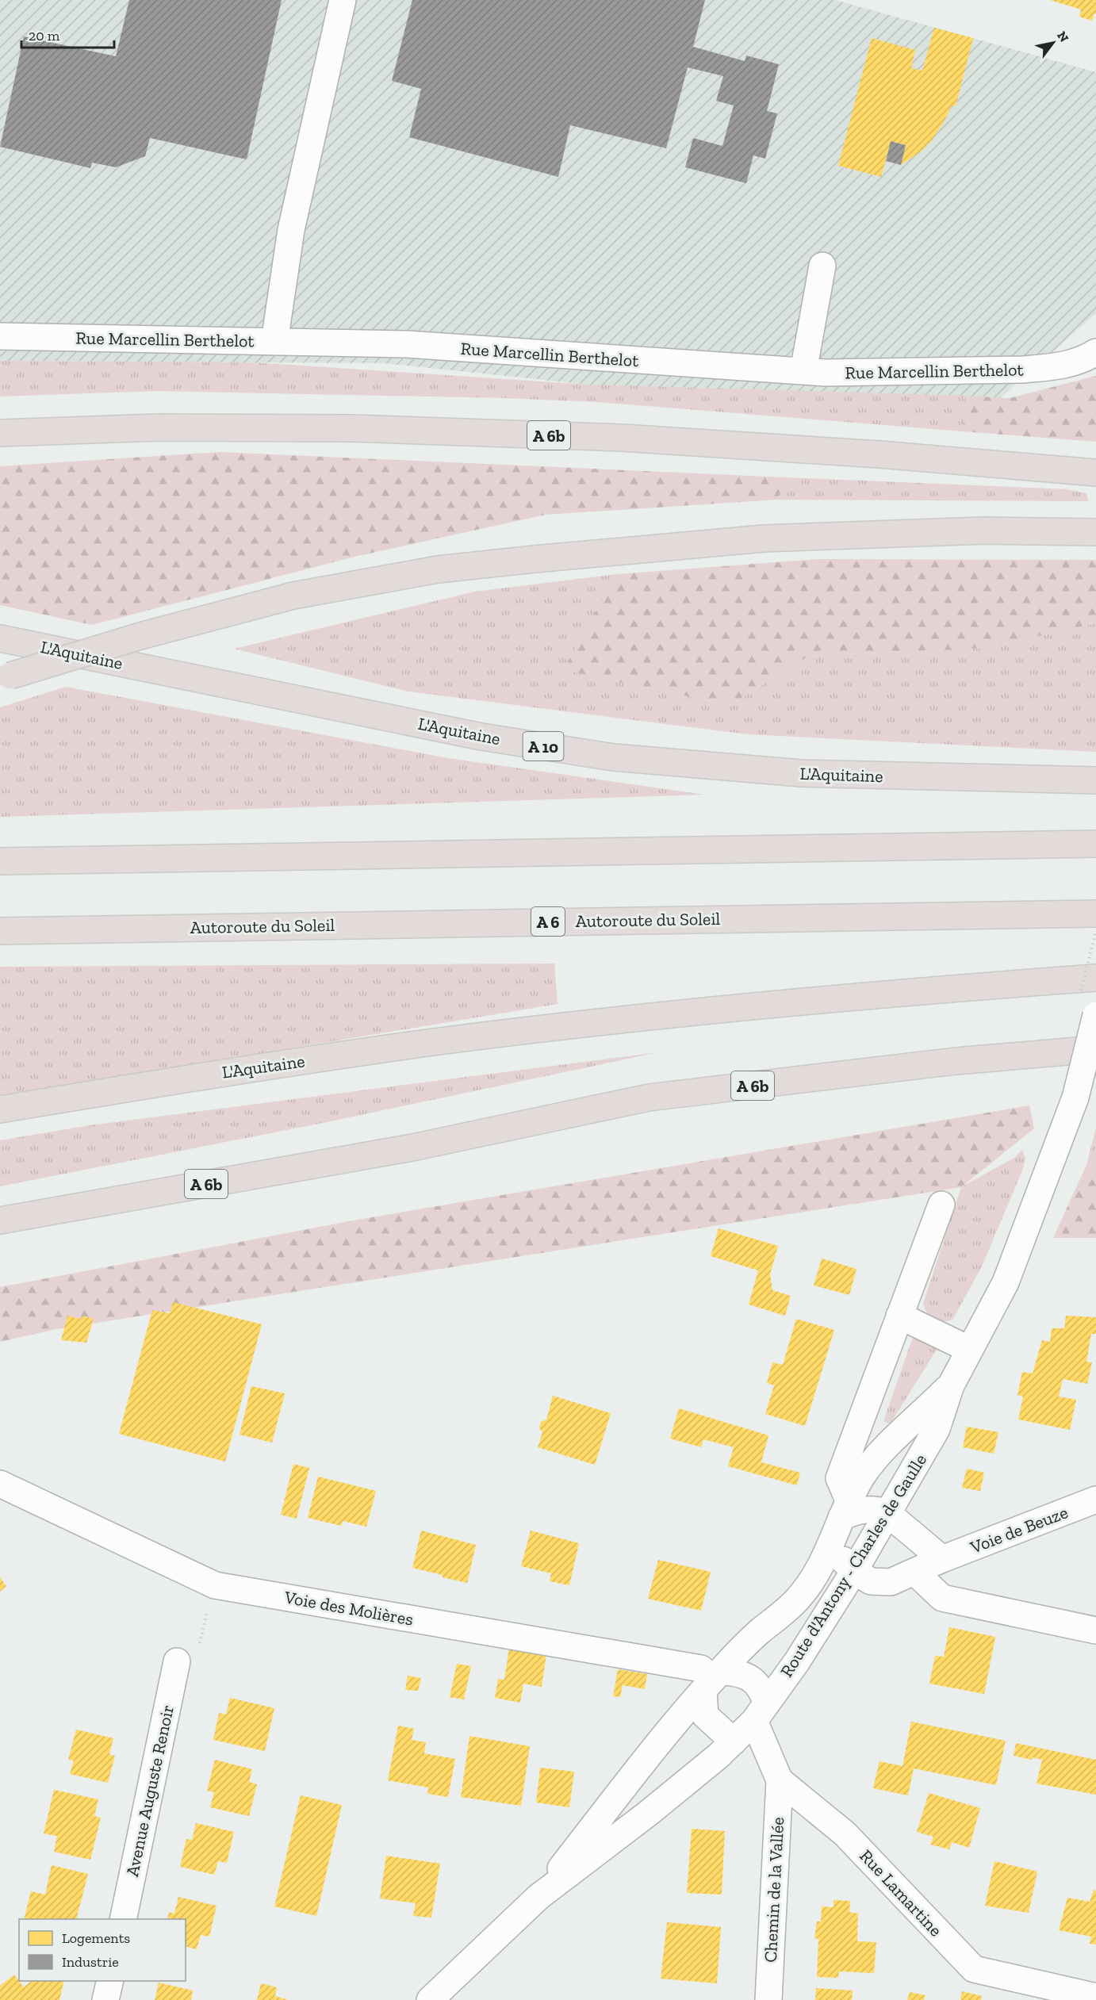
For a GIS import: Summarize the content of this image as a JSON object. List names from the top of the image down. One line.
{"streets":{"highway":["A 6b","L'Aquitaine","A 10","Autoroute du Soleil","A 6"],"street":["Rue Marcellin Berthelot","Voie de Beuze","Route d'Antony - Charles de Gaulle","Voie des Molières","Avenue Auguste Renoir","Chemin de la Vallée","Rue Lamartine"]},"crossings":[["Voie de Beuze","Route d'Antony - Charles de Gaulle"],["Route d'Antony - Charles de Gaulle","Voie des Molières"],["Route d'Antony - Charles de Gaulle","Rue Lamartine"],["Voie des Molières","Rue Lamartine"],["Chemin de la Vallée","Rue Lamartine"]],"legend":["Logements","Industrie"],"scale_bar":"20 m","north":"top right"}
